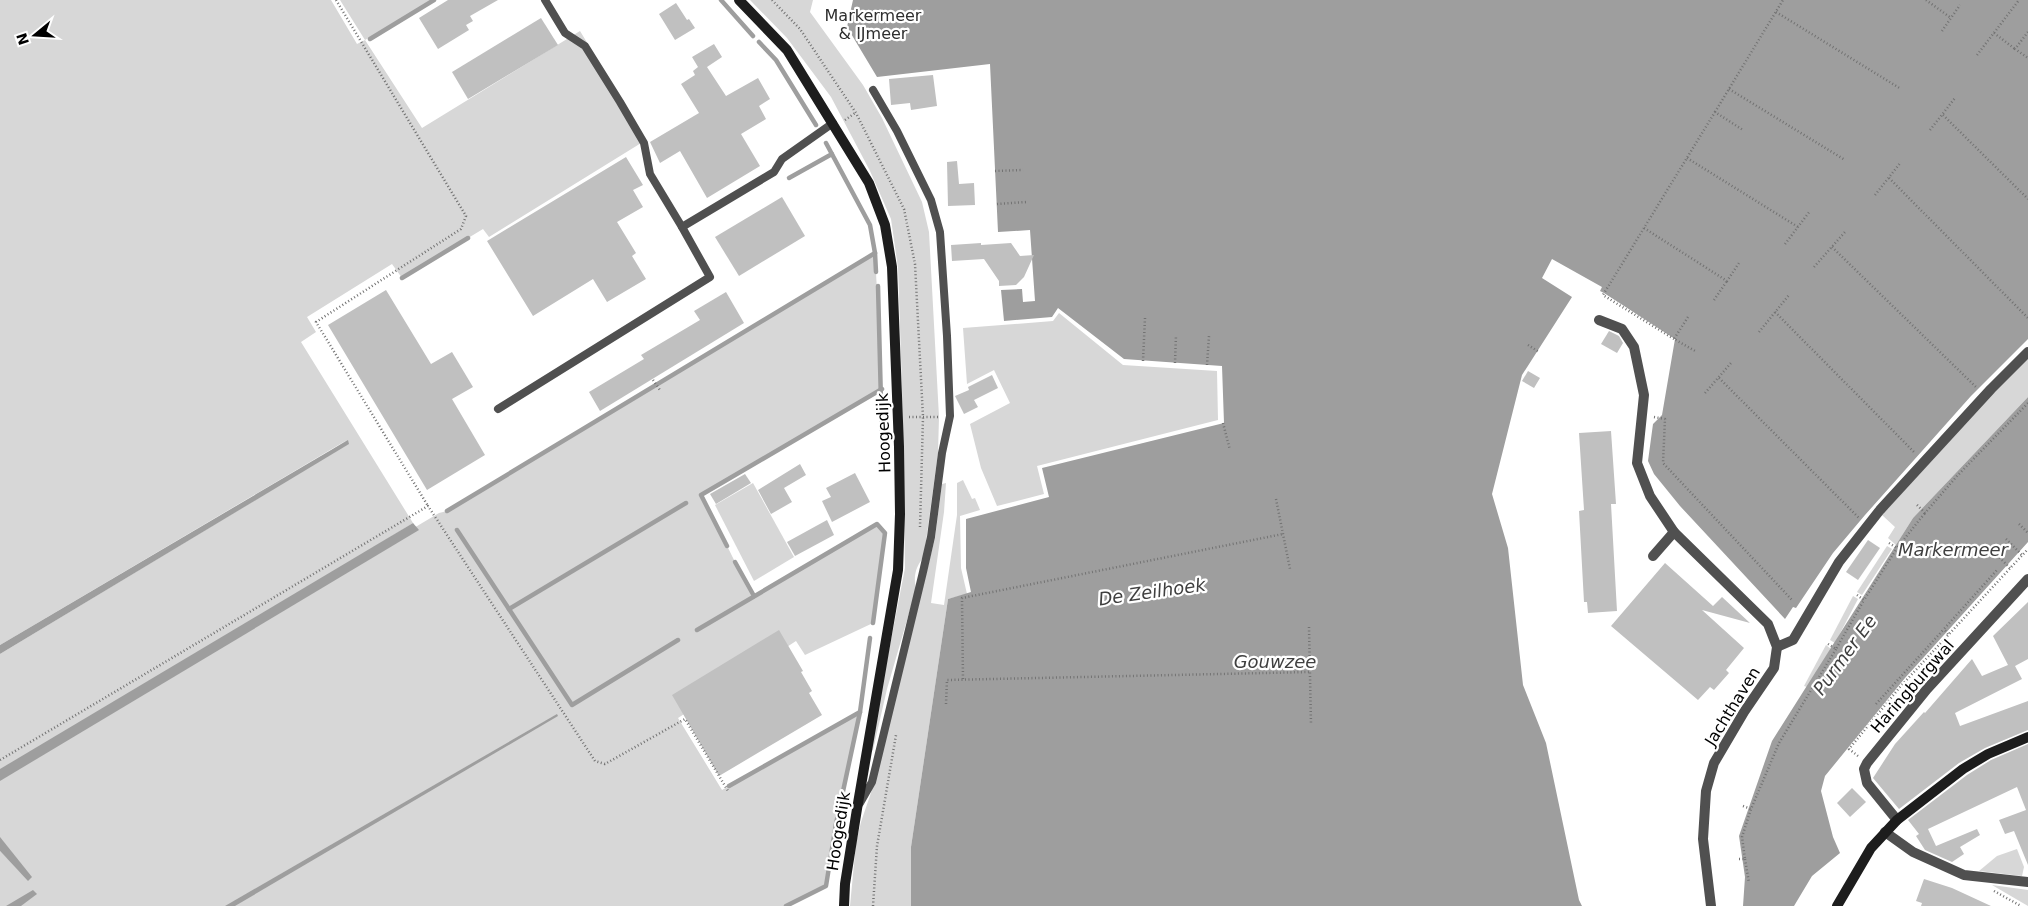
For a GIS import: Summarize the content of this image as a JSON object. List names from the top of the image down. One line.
{"streets":{"street":["Hoogedijk","Haringburgwal","Jachthaven"]},"water":["Markermeer","De Zeilhoek","Purmer Ee","Gouwzee"],"parks":["Markermeer & IJmeer"],"north":"left"}
